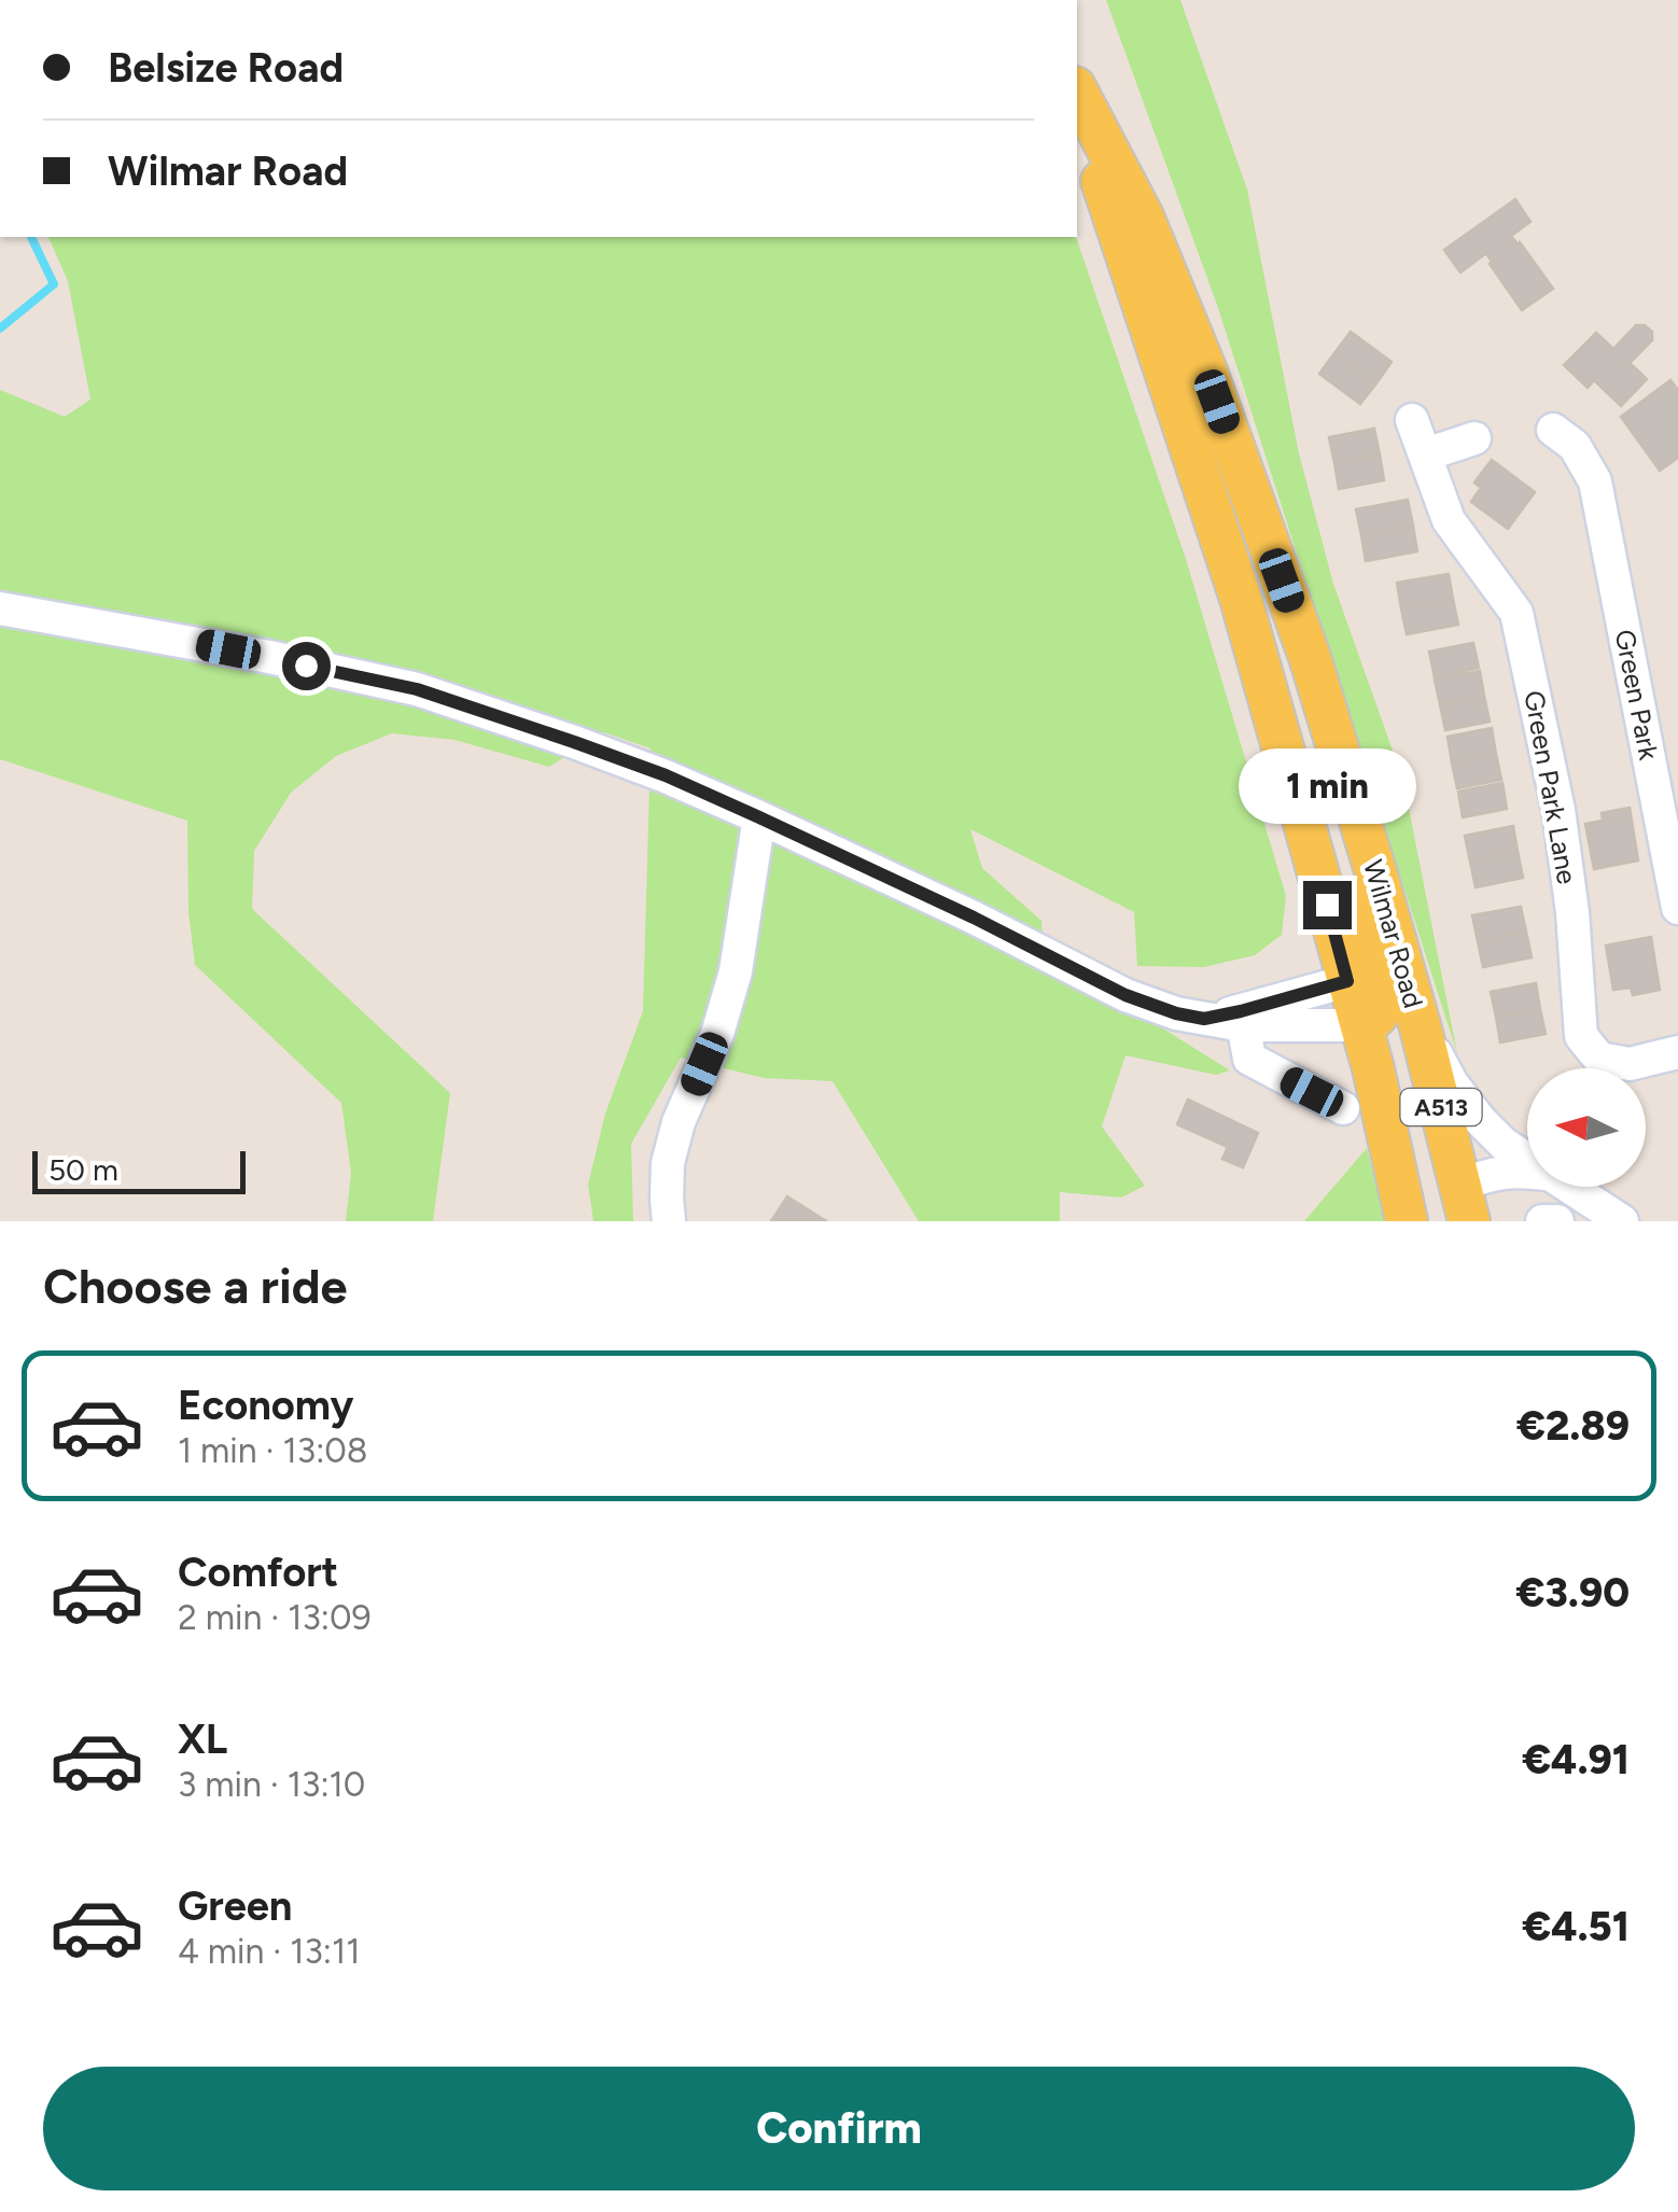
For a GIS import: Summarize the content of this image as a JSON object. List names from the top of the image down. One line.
{"streets":{"main road":["Wilmar Road","A513"],"street":["Green Park","Green Park Lane"]},"crossings":[["Wilmar Road","A513"]],"scale_bar":"50 m","north":"left","page":{"banner":["Belsize Road","Wilmar Road"],"bubble":"1 min","scale":"50 m","heading":"Choose a ride","list":[{"name":"Economy","note":"1 min · 13:08","value":"€2.89"},{"name":"Comfort","note":"2 min · 13:09","value":"€3.90"},{"name":"XL","note":"3 min · 13:10","value":"€4.91"},{"name":"Green","note":"4 min · 13:11","value":"€4.51"}],"buttons":"Confirm"}}
